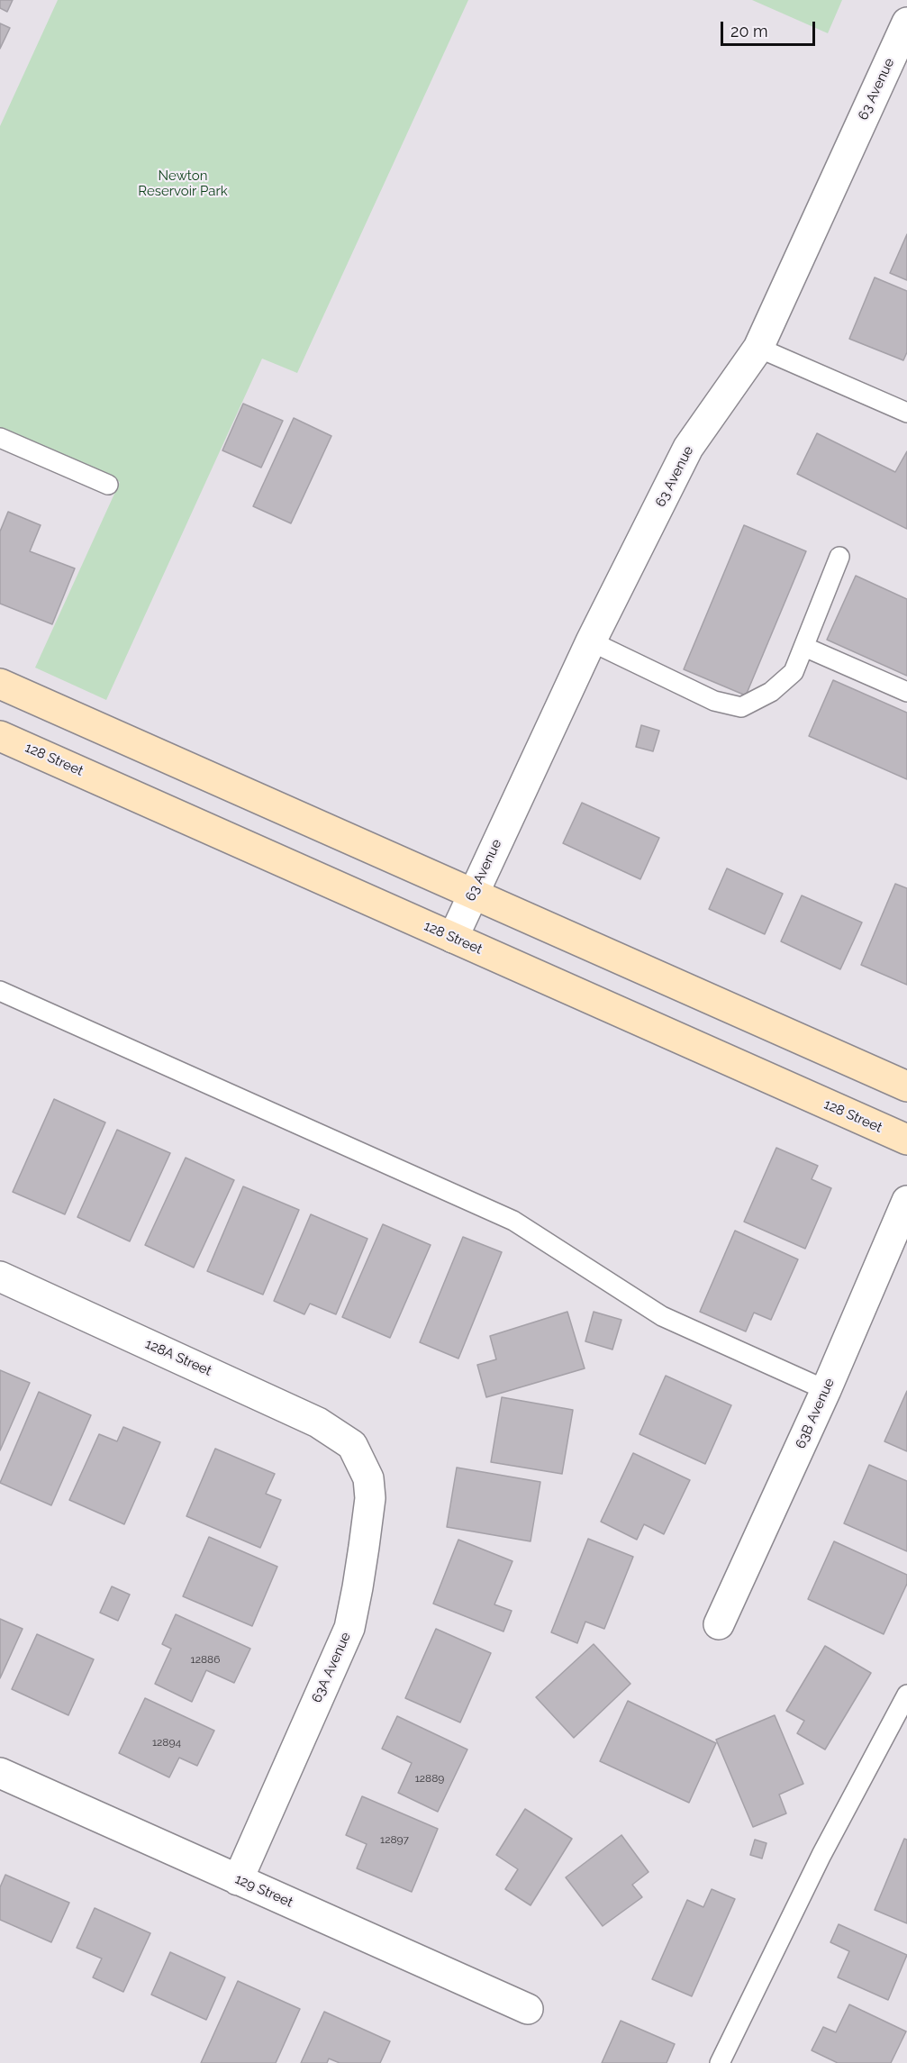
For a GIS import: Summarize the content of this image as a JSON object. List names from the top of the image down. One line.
{"streets":{"main road":["128 Street"],"street":["63 Avenue","128A Street","63B Avenue","63A Avenue","129 Street"]},"crossings":[["63 Avenue","128 Street"],["128A Street","63A Avenue"],["63A Avenue","129 Street"]],"parks":["Newton Reservoir Park"],"house_numbers":["12886","12894","12889","12897"],"scale_bar":"20 m"}
